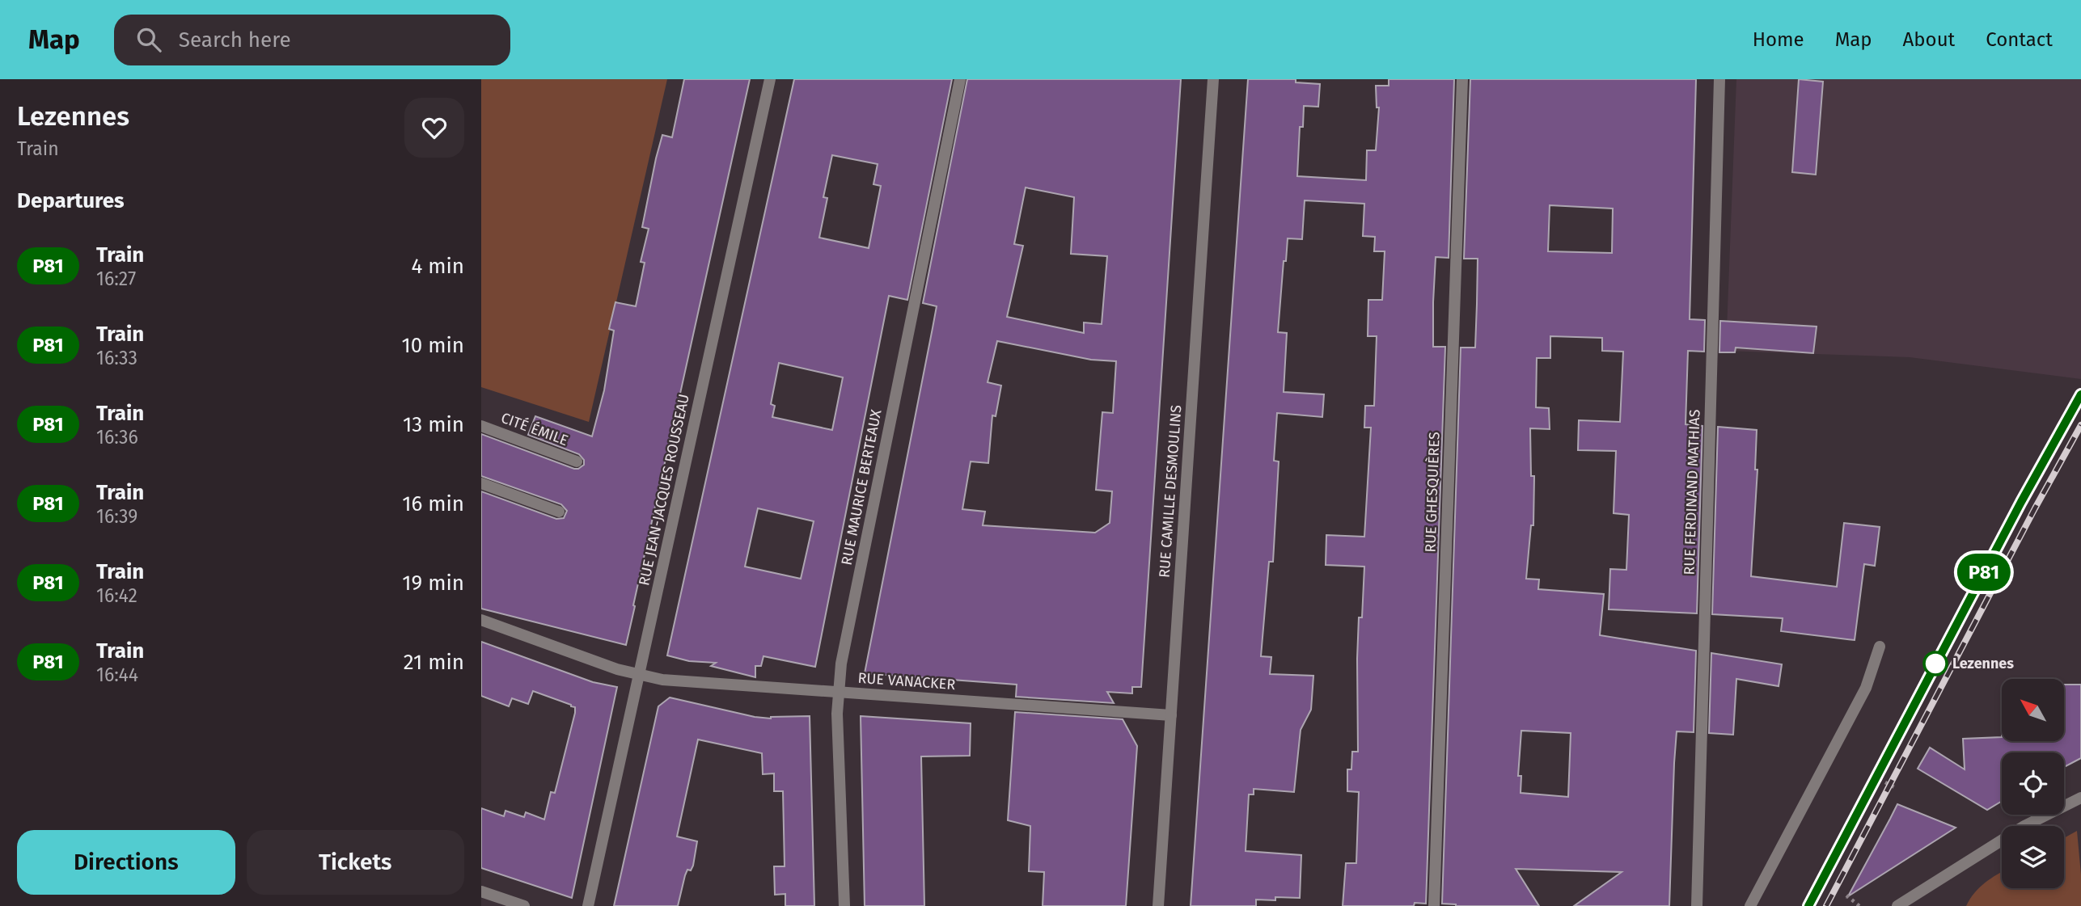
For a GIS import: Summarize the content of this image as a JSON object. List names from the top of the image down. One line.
{"streets":{"street":["CITÉ ÉMILE","RUE MAURICE BERTEAUX","RUE JEAN-JACQUES ROUSSEAU","RUE CAMILLE DESMOULINS","RUE GHESQUIÈRES","RUE FERDINAND MATHIAS","RUE VANACKER"]},"crossings":[["RUE MAURICE BERTEAUX","RUE VANACKER"],["RUE JEAN-JACQUES ROUSSEAU","RUE VANACKER"],["RUE CAMILLE DESMOULINS","RUE VANACKER"]],"places":["Lezennes"],"north":"top left","page":{"header":"Map","search":"Search here","nav":["Home","Map","About","Contact"],"heading":[["Lezennes","Train"],"Departures"],"on_map":"P81","list":[{"mark":"P81","name":"Train","note":"16:27","value":"4 min"},{"mark":"P81","name":"Train","note":"16:33","value":"10 min"},{"mark":"P81","name":"Train","note":"16:36","value":"13 min"},{"mark":"P81","name":"Train","note":"16:39","value":"16 min"},{"mark":"P81","name":"Train","note":"16:42","value":"19 min"},{"mark":"P81","name":"Train","note":"16:44","value":"21 min"}],"buttons":["Directions","Tickets"]}}
